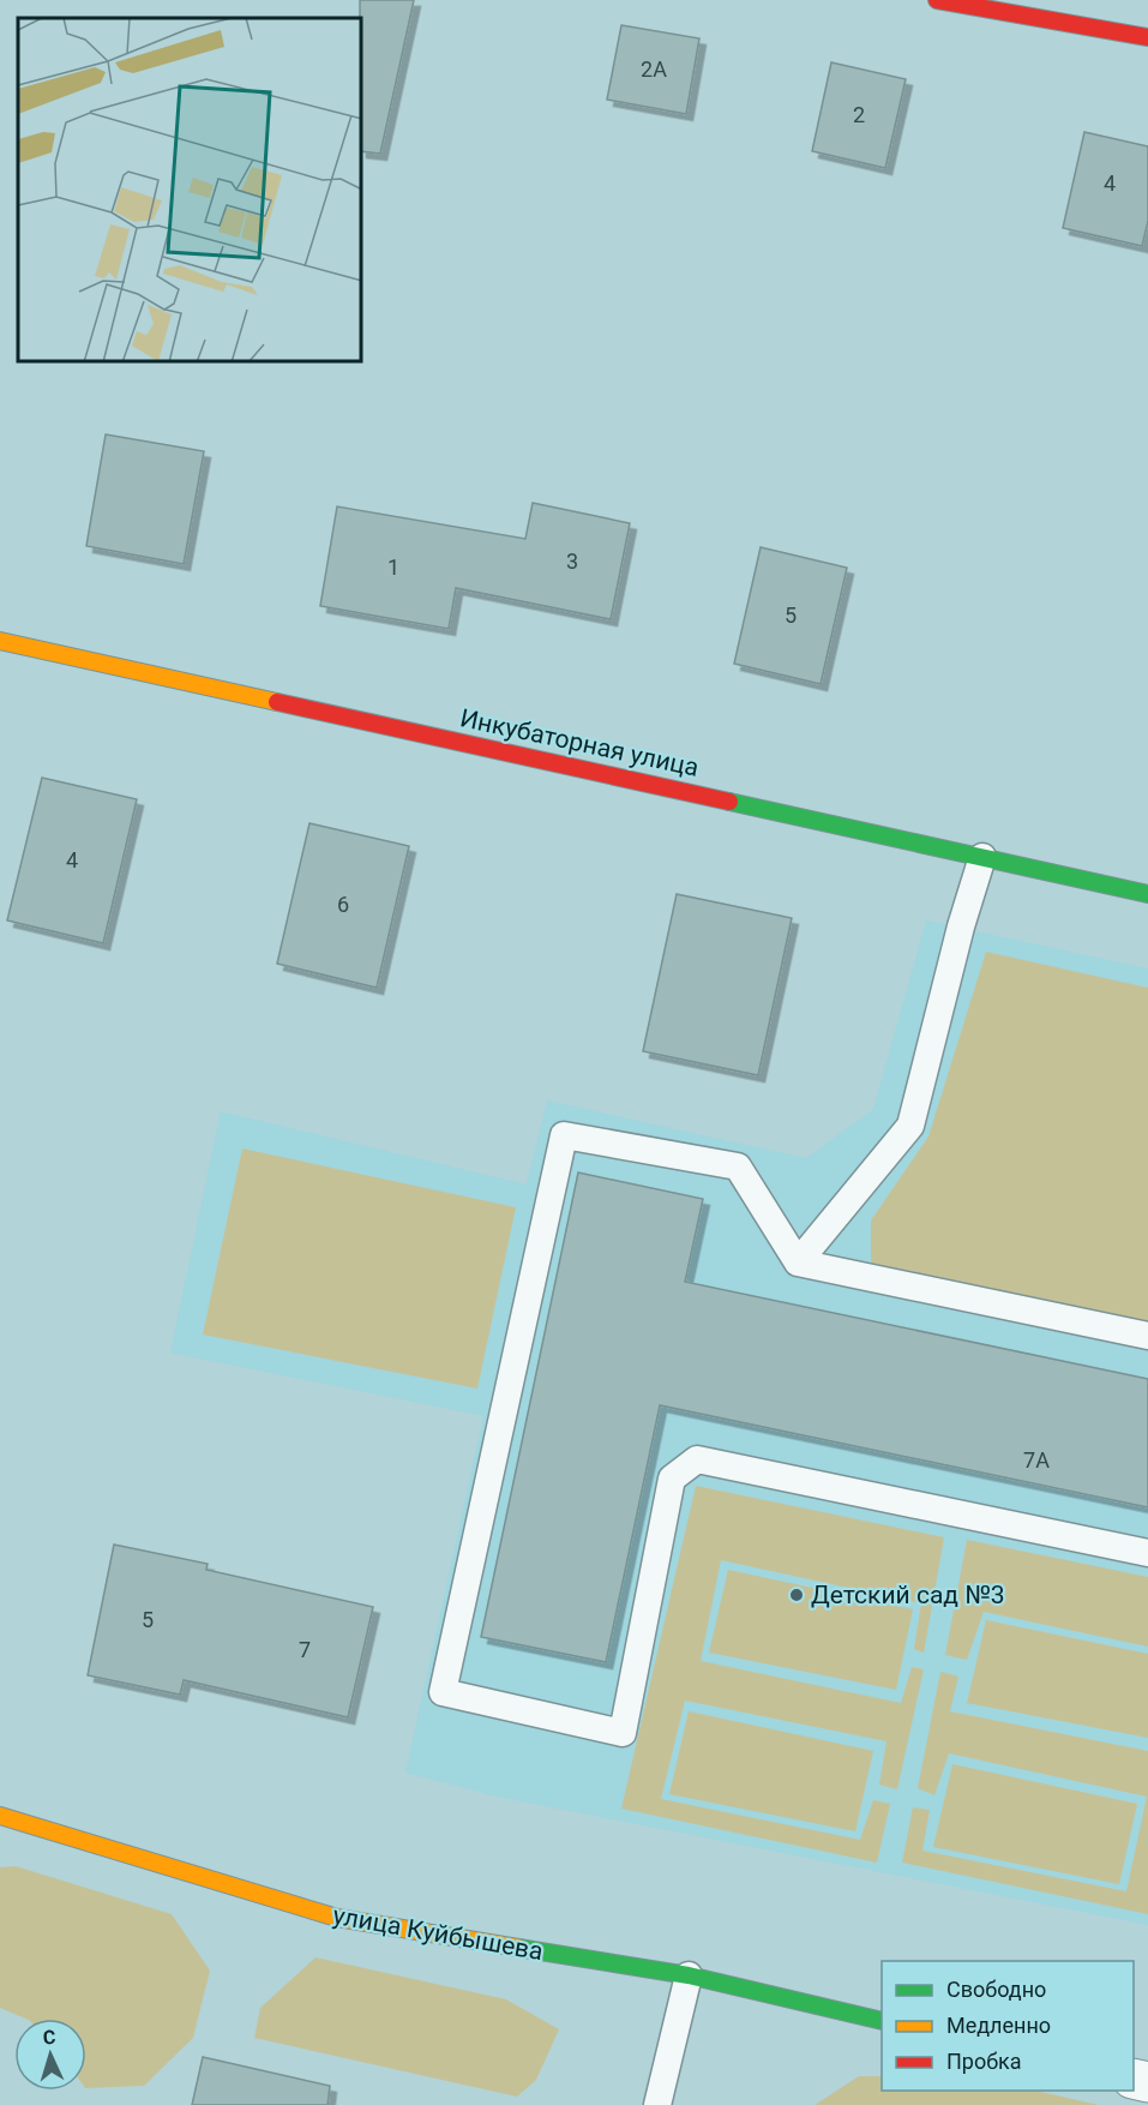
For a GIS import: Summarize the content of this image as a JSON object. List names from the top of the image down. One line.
{"streets":{"street":["Инкубаторная улица","улица Куйбышева"]},"places":["Детский сад №3"],"house_numbers":["2А","2","4","3","1","5","4","6","7А","5","7"],"legend":["Свободно","Медленно","Пробка"],"north":"top"}
